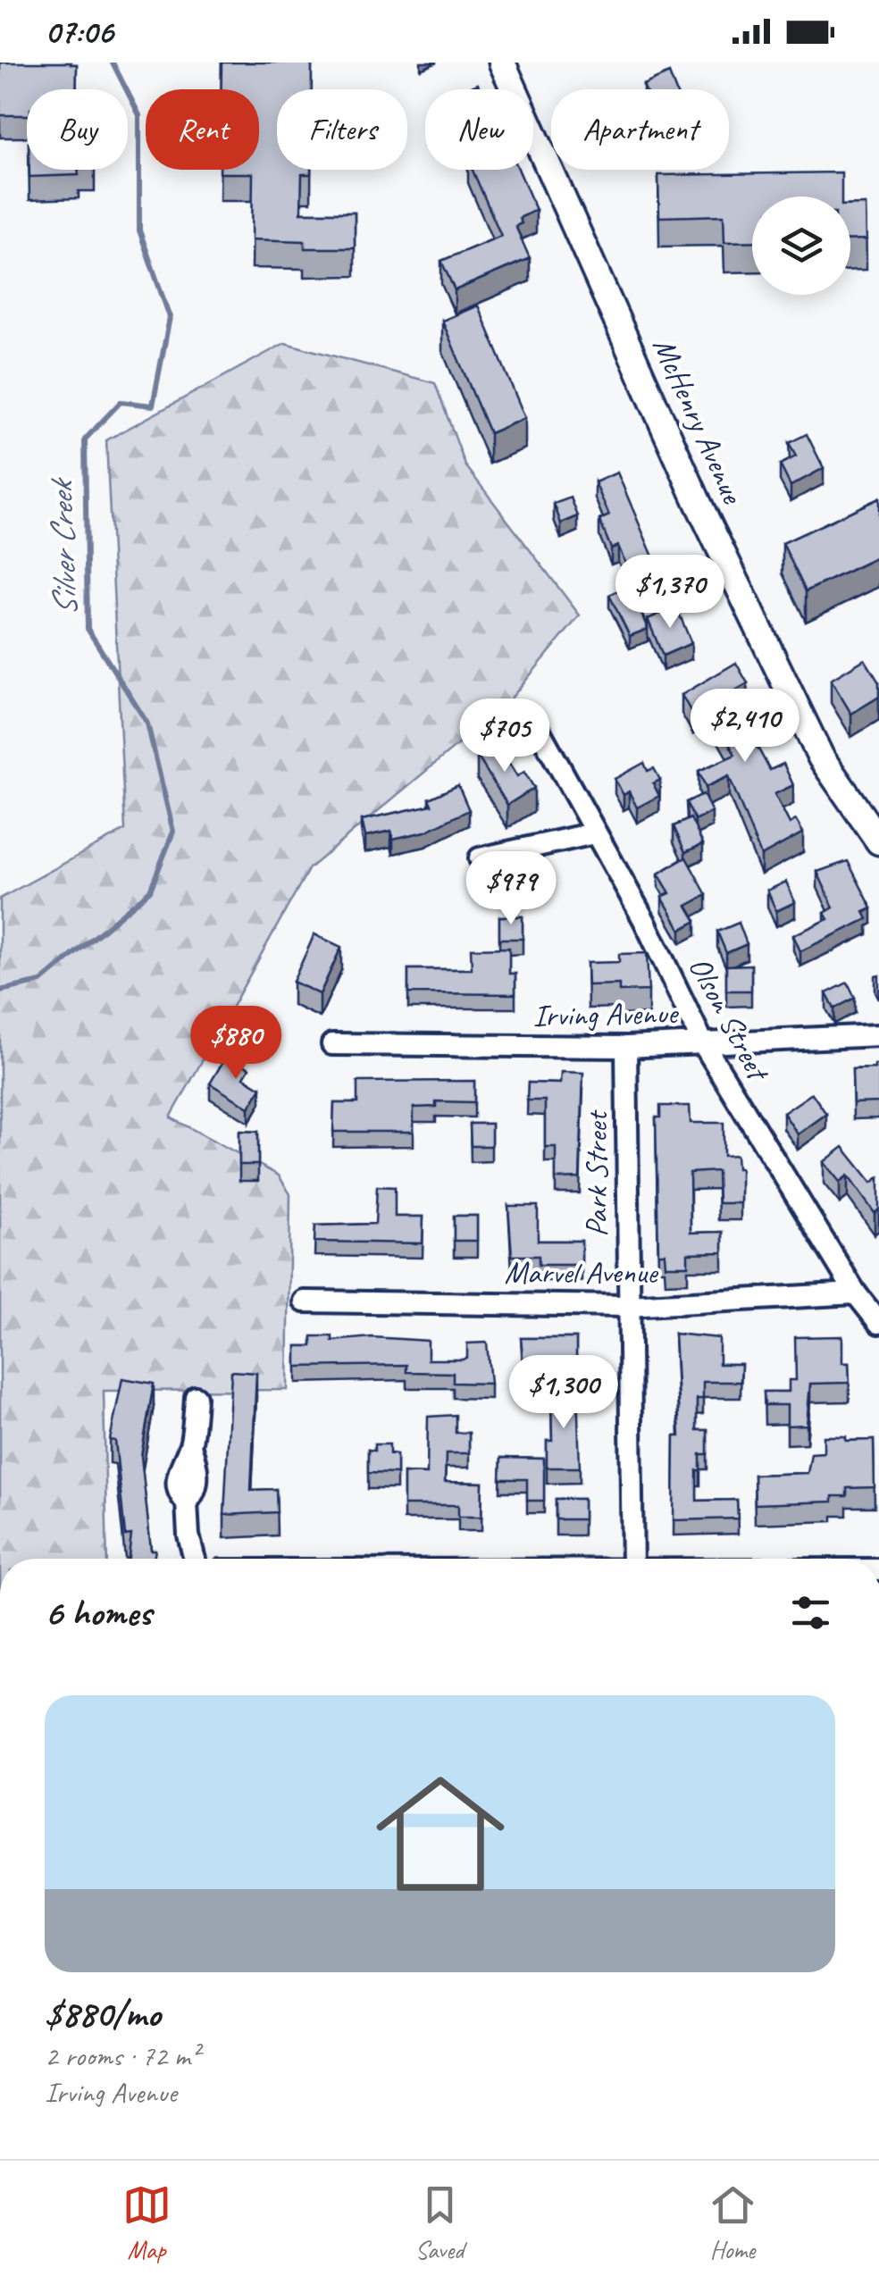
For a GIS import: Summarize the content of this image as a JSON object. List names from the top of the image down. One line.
{"streets":{"main road":["McHenry Avenue"],"street":["Irving Avenue","Olson Street","Park Street","Marvel Avenue"]},"crossings":[["Irving Avenue","Olson Street"],["Irving Avenue","Park Street"],["Olson Street","Marvel Avenue"],["Park Street","Marvel Avenue"]],"water":["Silver Creek"],"page":{"status":"07:06","chip":["Buy","Rent","Filters","New","Apartment"],"price":["$1,370","$2,410","$705","$979","$880","$1,300"],"heading":"6 homes","list":[{"name":"$880/mo","note":"2 rooms · 72 m² · Irving Avenue"}],"tabs":["Map","Saved","Home"]}}
